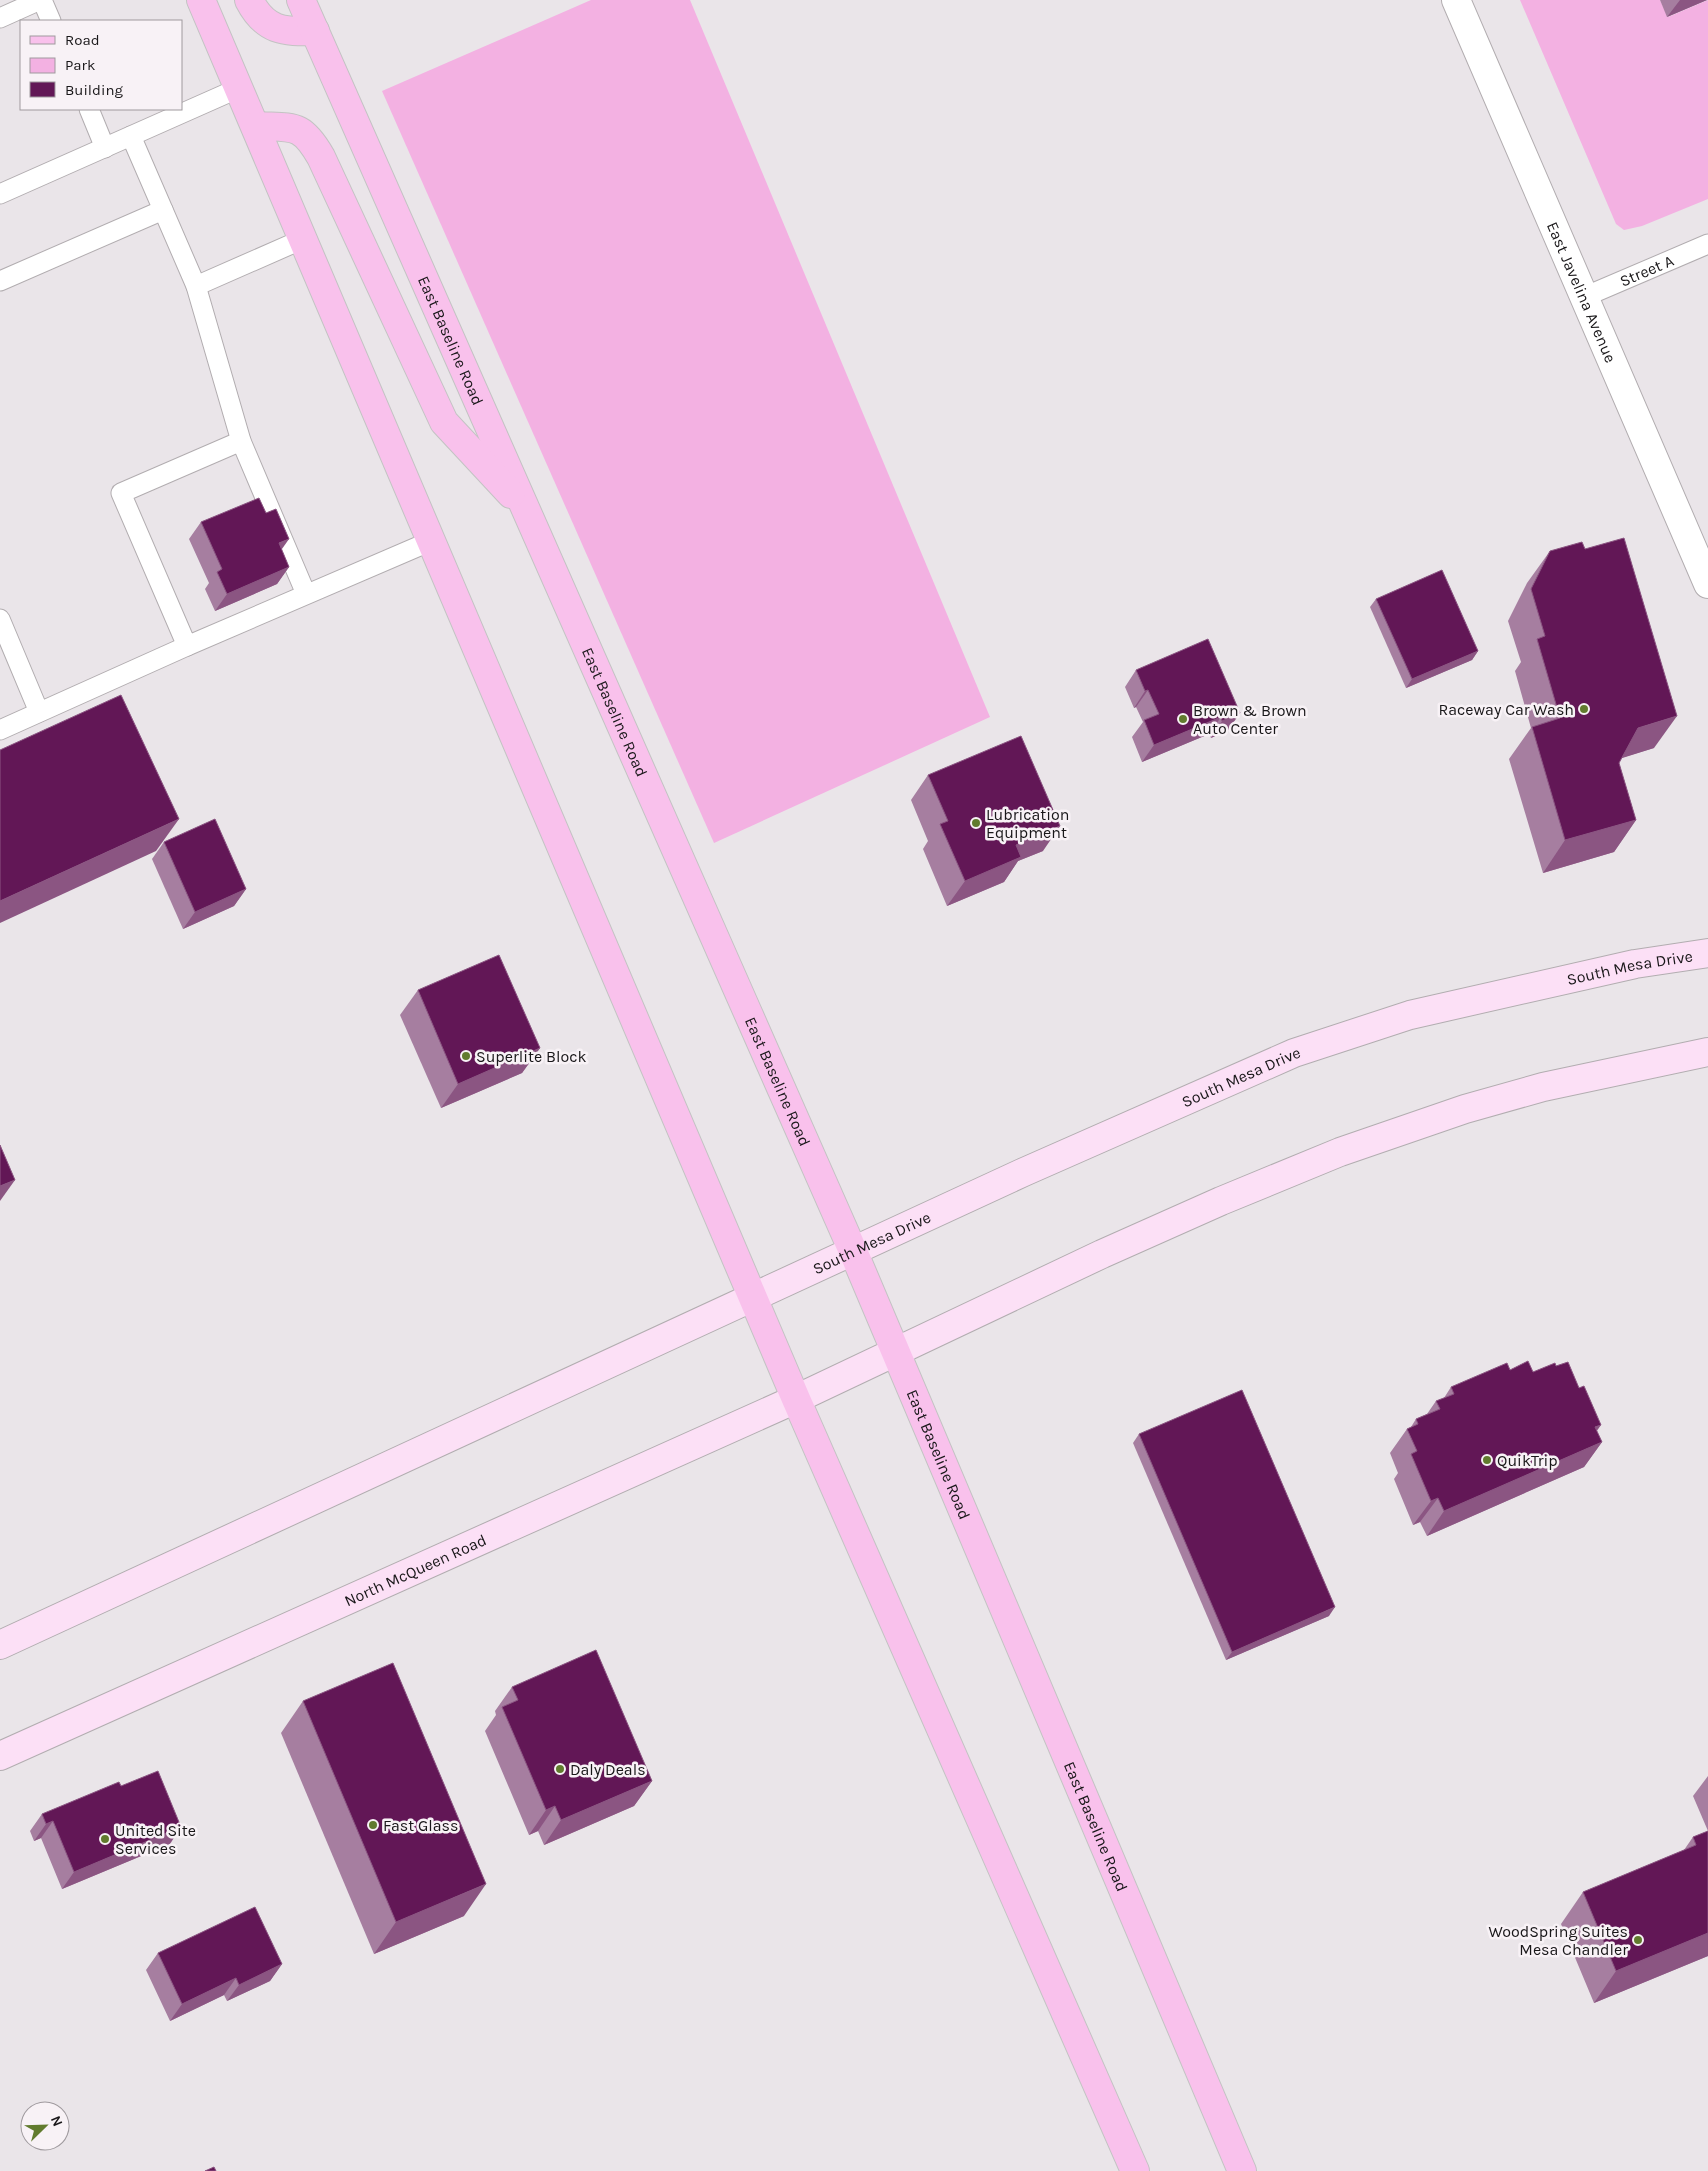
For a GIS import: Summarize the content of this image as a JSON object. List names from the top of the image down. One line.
{"streets":{"main road":["East Baseline Road","South Mesa Drive","North McQueen Road"],"street":["East Javelina Avenue"],"lane":["Street A"]},"crossings":[["Street A","East Javelina Avenue"],["East Baseline Road","South Mesa Drive"],["East Baseline Road","North McQueen Road"]],"places":["Raceway Car Wash","Brown & Brown Auto Center","Lubrication Equipment","Superlite Block","QuikTrip","Daly Deals","Fast Glass","United Site Services","WoodSpring Suites Mesa Chandler"],"legend":["Road","Park","Building"],"north":"top right"}
